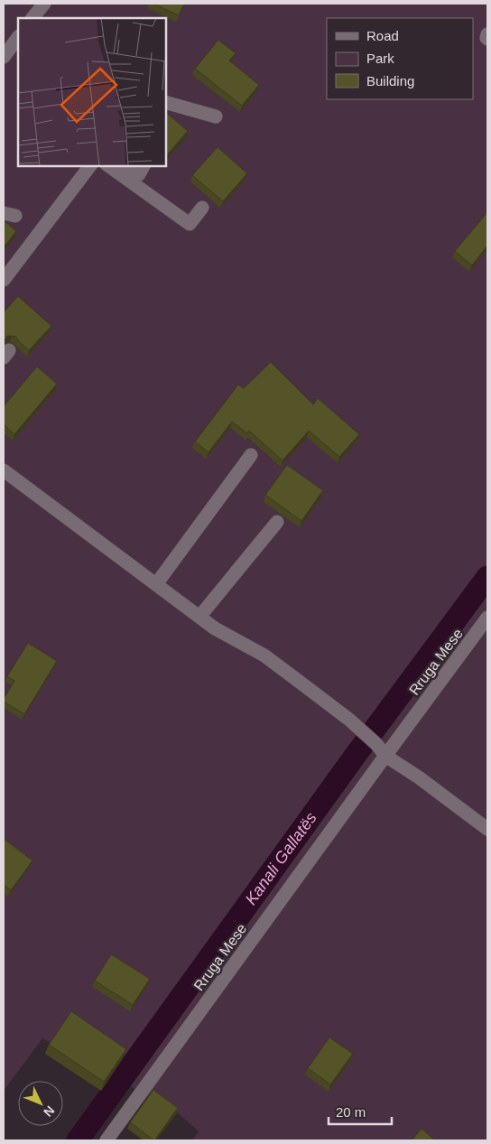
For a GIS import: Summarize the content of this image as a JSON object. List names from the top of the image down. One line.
{"streets":{"street":["Rruga Mese"]},"water":["Kanali Gallatës"],"legend":["Road","Park","Building"],"scale_bar":"20 m","north":"bottom right"}
